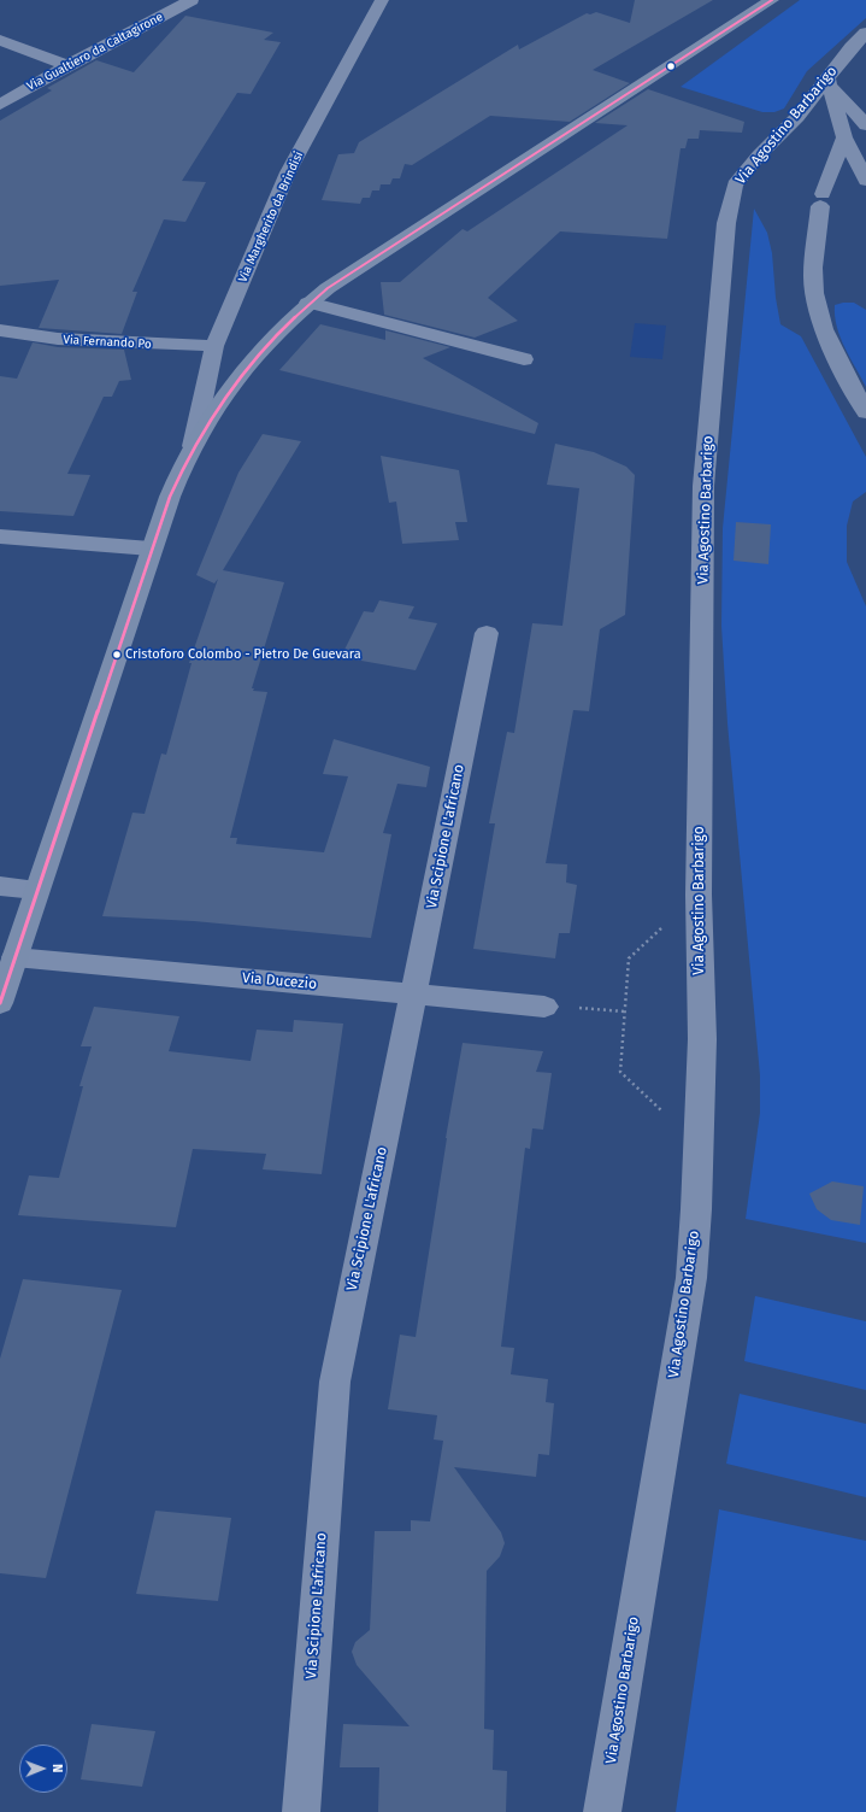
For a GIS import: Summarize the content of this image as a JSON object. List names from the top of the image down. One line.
{"streets":{"street":["Via Gualtiero da Caltagirone","Via Agostino Barbarigo","Via Margherito da Brindisi","Via Fernando Po","Via Scipione L'africano","Via Ducezio"]},"crossings":[["Via Margherito da Brindisi","Via Fernando Po"],["Via Scipione L'africano","Via Ducezio"]],"places":["Cristoforo Colombo - Pietro De Guevara"],"north":"right"}
